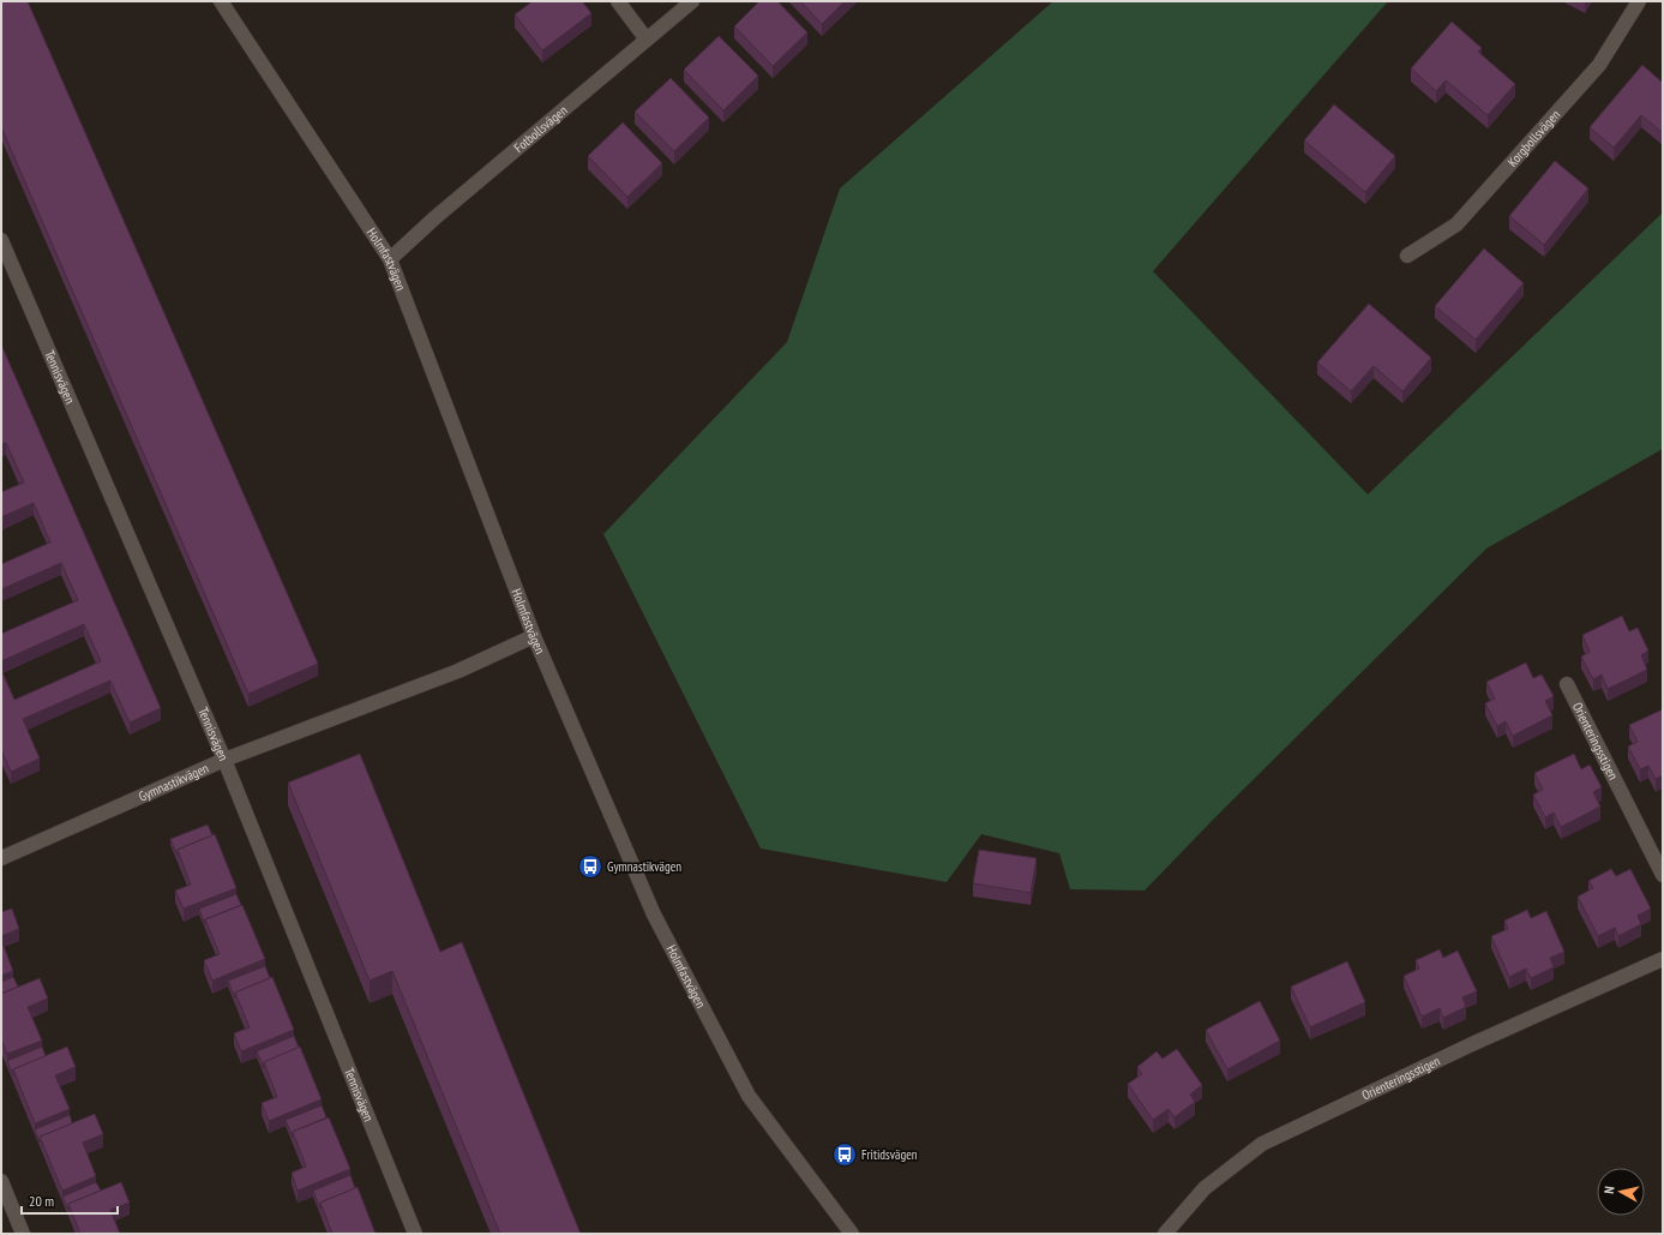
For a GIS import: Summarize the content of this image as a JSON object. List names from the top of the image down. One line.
{"streets":{"street":["Fotbollsvägen","Korgbollsvägen","Holmfastvägen","Tennisvägen","Orienteringsstigen","Gymnastikvägen"]},"crossings":[["Fotbollsvägen","Holmfastvägen"],["Holmfastvägen","Gymnastikvägen"],["Tennisvägen","Gymnastikvägen"]],"places":{"bus stop":["Gymnastikvägen","Fritidsvägen"]},"scale_bar":"20 m","north":"left"}
